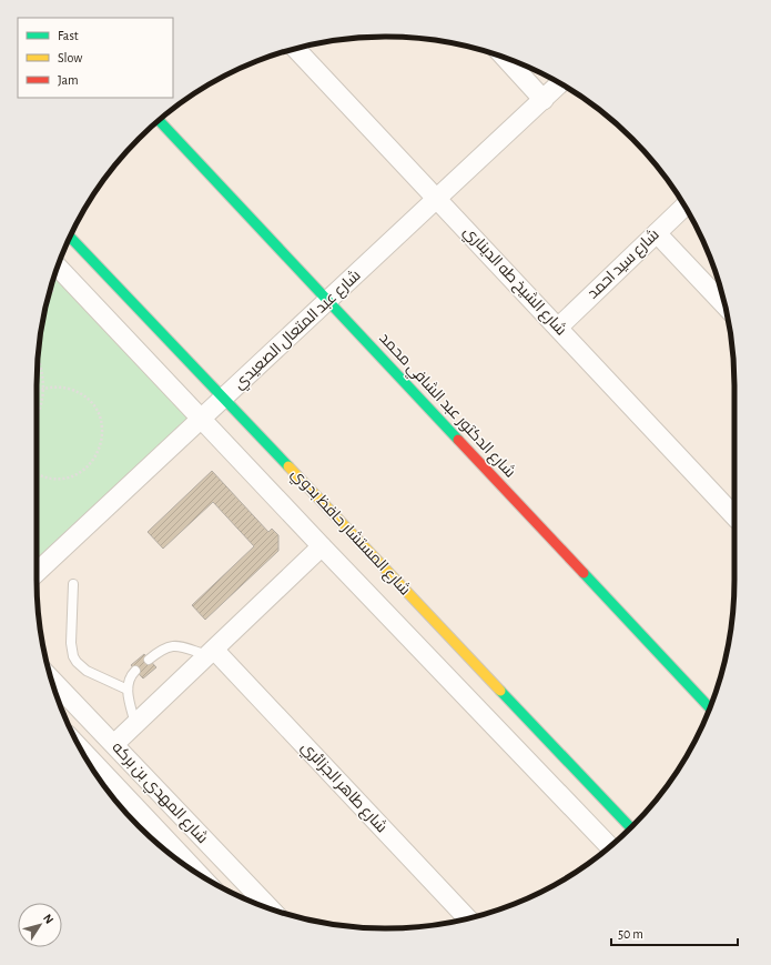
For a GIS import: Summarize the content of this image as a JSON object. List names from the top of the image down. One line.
{"streets":{"street":["شارع سيد احمد","شارع الشيخ طه الديناري","شارع عبد المتعال الصعيدي","شارع الدكتور عبد الشافي محمد","شارع المستشار حافظ بدوي","شارع طاهر الجزائري","شارع المهدي بن بركه"]},"crossings":[["شارع سيد احمد","شارع الشيخ طه الديناري"],["شارع الشيخ طه الديناري","شارع عبد المتعال الصعيدي"],["شارع عبد المتعال الصعيدي","شارع الدكتور عبد الشافي محمد"],["شارع عبد المتعال الصعيدي","شارع المستشار حافظ بدوي"]],"legend":["Fast","Slow","Jam"],"scale_bar":"50 m","north":"top right"}
